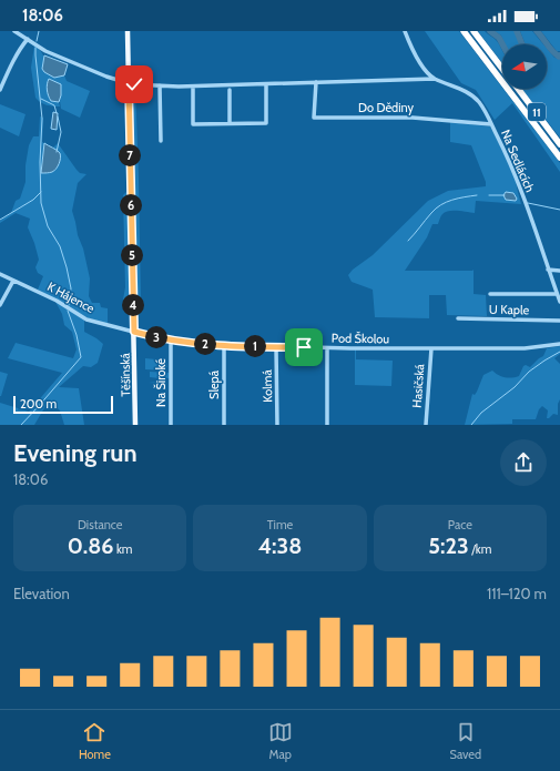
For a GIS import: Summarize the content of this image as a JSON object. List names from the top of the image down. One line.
{"streets":{"highway":["11"],"main road":["Těšínská"],"street":["Do Dědiny","Na Sedlácích","K Hájence","U Kaple","Pod Školou","Na Široké","Slepá","Kolmá","Hasičská"]},"crossings":[["Do Dědiny","Na Sedlácích"],["K Hájence","Pod Školou"],["K Hájence","Těšínská"],["Pod Školou","Těšínská"],["Pod Školou","Na Široké"],["Pod Školou","Slepá"],["Pod Školou","Kolmá"],["Pod Školou","Hasičská"]],"scale_bar":"200 m","north":"left","page":{"status":"18:06","pins":["7","6","5","4","3","2","1"],"scale":"200 m","heading":["Evening run","18:06"],"stats":[["Distance","0.86 km"],["Time","4:38"],["Pace","5:23 /km"]],"chart":["Elevation","111–120 m"],"tabs":["Home","Map","Saved"]}}
